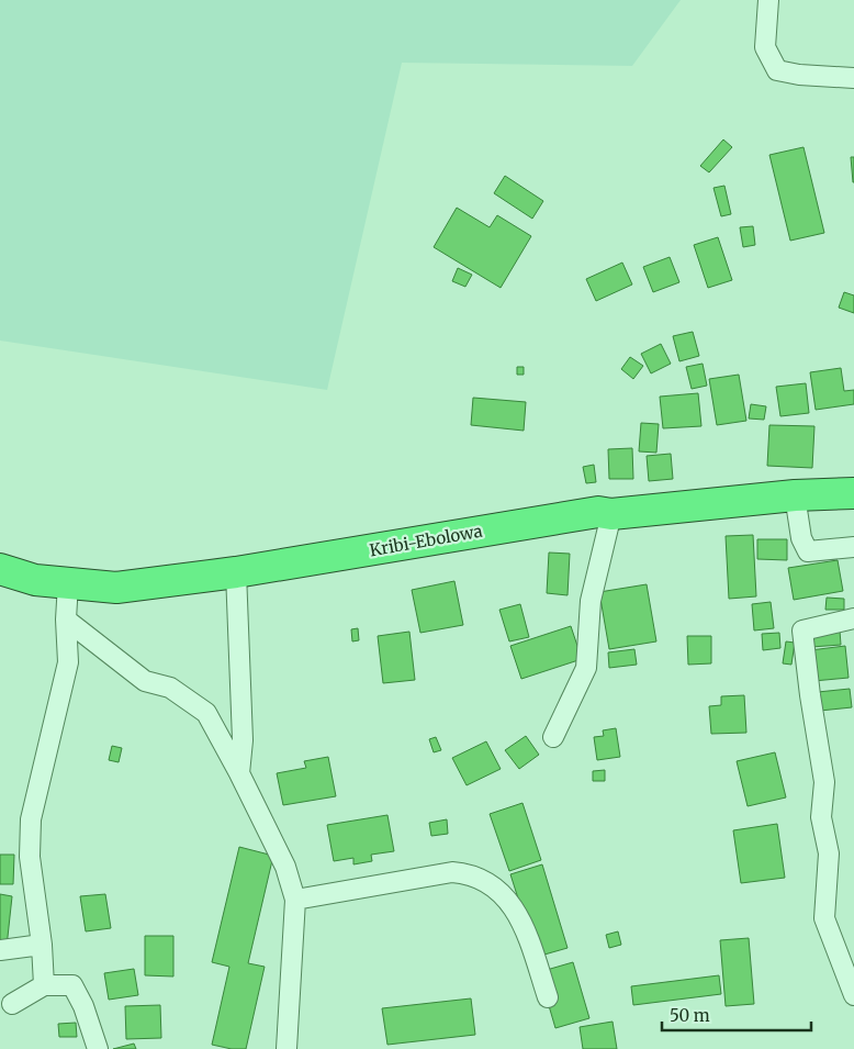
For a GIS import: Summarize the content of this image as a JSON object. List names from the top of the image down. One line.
{"streets":{"highway":["Kribi-Ebolowa"]},"scale_bar":"50 m"}
